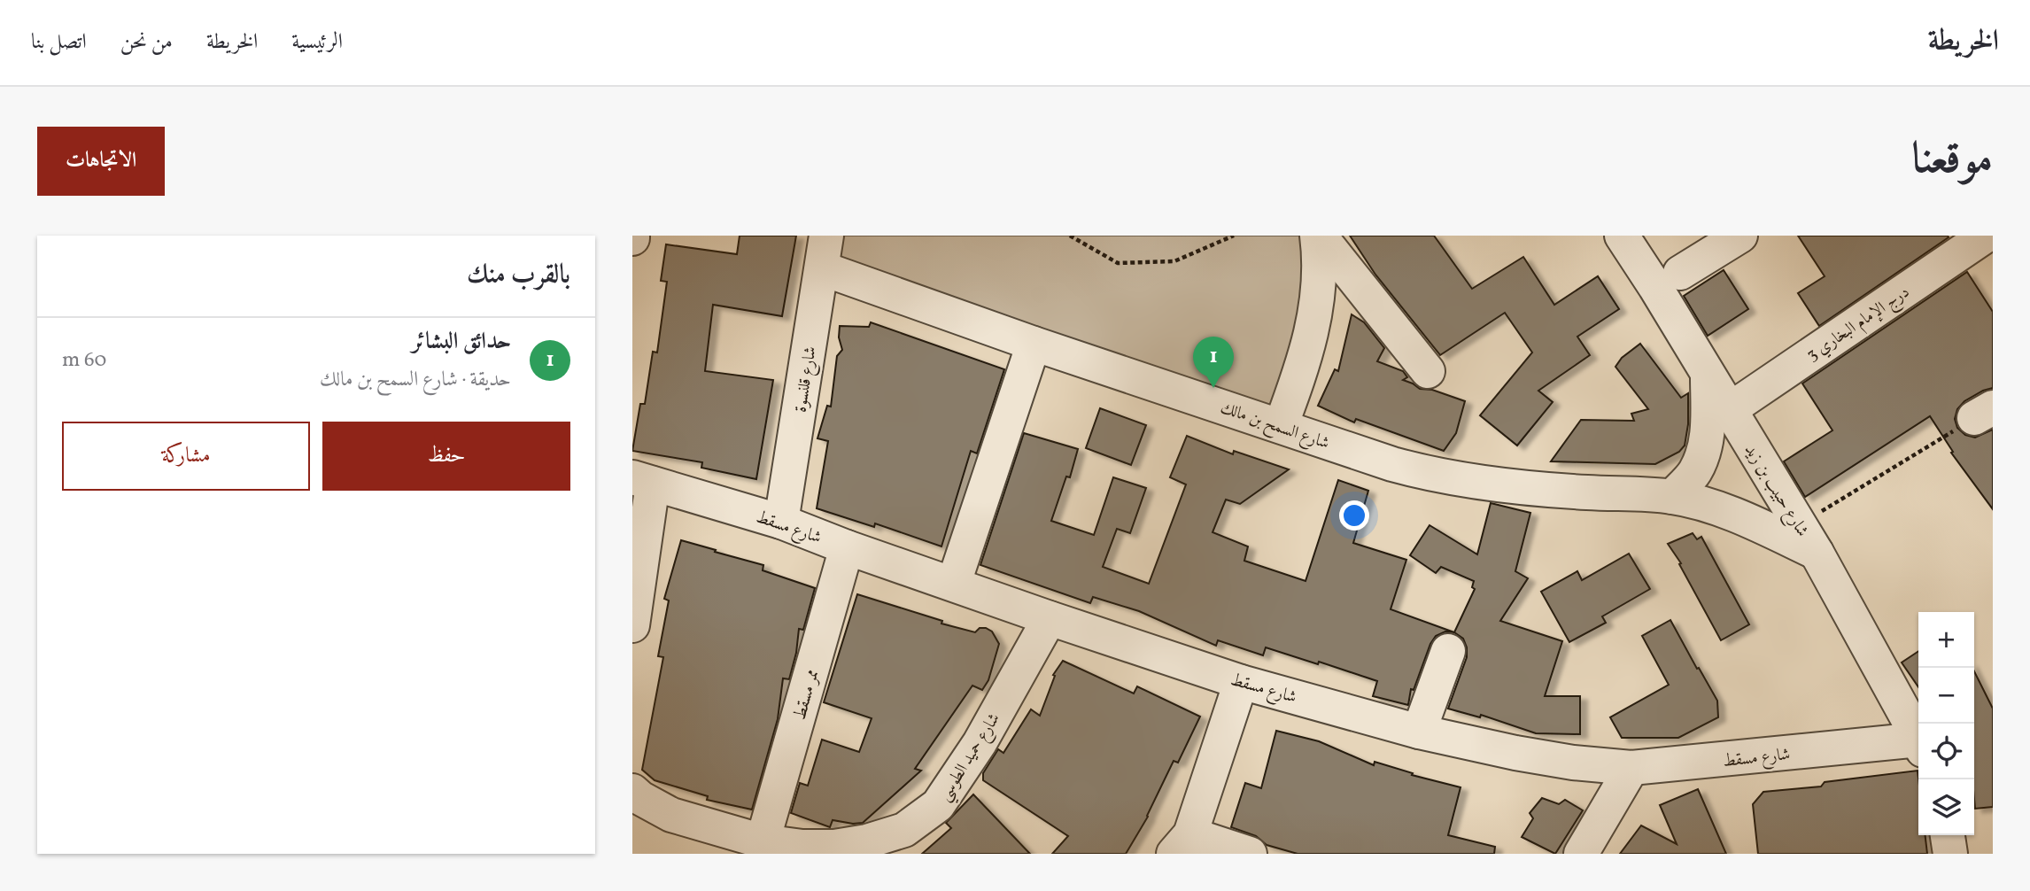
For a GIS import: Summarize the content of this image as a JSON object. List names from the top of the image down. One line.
{"streets":{"street":["درج الإمام البخاري 3","شارع قلنسوة","شارع السمح بن مالك","شارع حبيب بن زيد","شارع مسقط","ممر مسقط","شارع حميد الطوسي"]},"crossings":[["درج الإمام البخاري 3","شارع حبيب بن زيد"],["شارع قلنسوة","شارع السمح بن مالك"],["شارع قلنسوة","شارع مسقط"],["شارع السمح بن مالك","شارع حبيب بن زيد"],["شارع مسقط","ممر مسقط"],["شارع مسقط","شارع حميد الطوسي"],["ممر مسقط","شارع حميد الطوسي"]],"page":{"header":"الخريطة","nav":["الرئيسية","الخريطة","من نحن","اتصل بنا"],"title":"موقعنا","buttons":["الاتجاهات",["حفظ","مشاركة"]],"heading":"بالقرب منك","list":[{"mark":"1","name":"حدائق البشائر","note":"حديقة · شارع السمح بن مالك","value":"60 m"}],"pins":"1","map_buttons":["+","−"]}}
